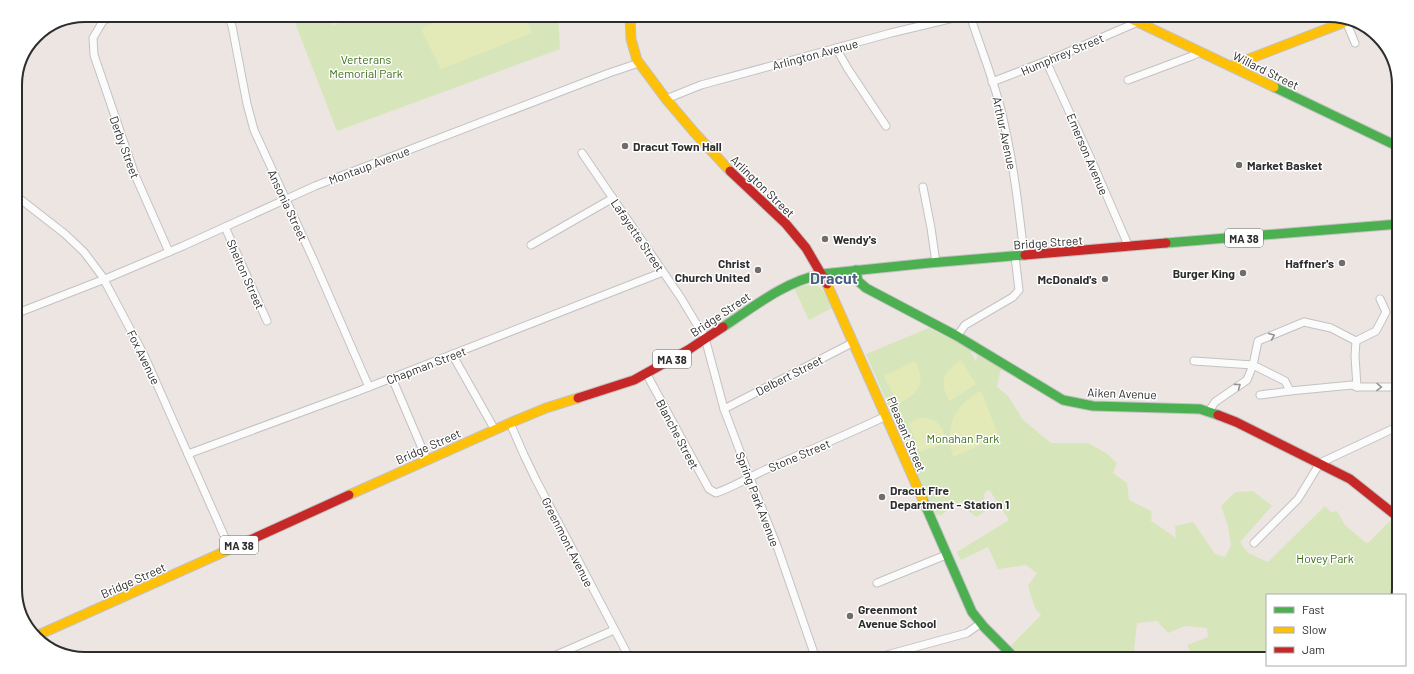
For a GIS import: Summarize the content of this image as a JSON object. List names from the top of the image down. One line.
{"streets":{"main road":["Willard Street","Arlington Street","MA 38","Bridge Street","Aiken Avenue","Pleasant Street"],"street":["Arlington Avenue","Humphrey Street","Arthur Avenue","Derby Street","Emerson Avenue","Montaup Avenue","Ansonia Street","Lafayette Street","Shelton Street","Fox Avenue","Chapman Street","Delbert Street","Blanche Street","Stone Street","Spring Park Avenue","Greenmont Avenue"]},"crossings":[["Arlington Avenue","Arlington Street"],["Humphrey Street","Willard Street"],["Humphrey Street","Arthur Avenue"],["Humphrey Street","Emerson Avenue"],["Arthur Avenue","Bridge Street"],["Arthur Avenue","Aiken Avenue"],["Derby Street","Montaup Avenue"],["Emerson Avenue","Bridge Street"],["Montaup Avenue","Arlington Street"],["Montaup Avenue","Ansonia Street"],["Montaup Avenue","Shelton Street"],["Montaup Avenue","Fox Avenue"],["Arlington Street","Bridge Street"],["Arlington Street","Pleasant Street"],["Ansonia Street","Chapman Street"],["Lafayette Street","Bridge Street"],["Lafayette Street","Chapman Street"],["Lafayette Street","Spring Park Avenue"],["Bridge Street","Fox Avenue"],["Bridge Street","Aiken Avenue"],["Bridge Street","Blanche Street"],["Bridge Street","Pleasant Street"],["Bridge Street","Spring Park Avenue"],["Bridge Street","Greenmont Avenue"],["Fox Avenue","Chapman Street"],["Delbert Street","Pleasant Street"],["Delbert Street","Spring Park Avenue"],["Blanche Street","Stone Street"],["Pleasant Street","Stone Street"],["Stone Street","Spring Park Avenue"]],"districts":["Dracut"],"parks":["Verterans Memorial Park","Monahan Park","Hovey Park"],"places":["Dracut Town Hall","Market Basket","Wendy's","Haffner's","Christ Church United","Burger King","McDonald's","Dracut Fire Department - Station 1","Greenmont Avenue School"],"legend":["Fast","Slow","Jam"]}
